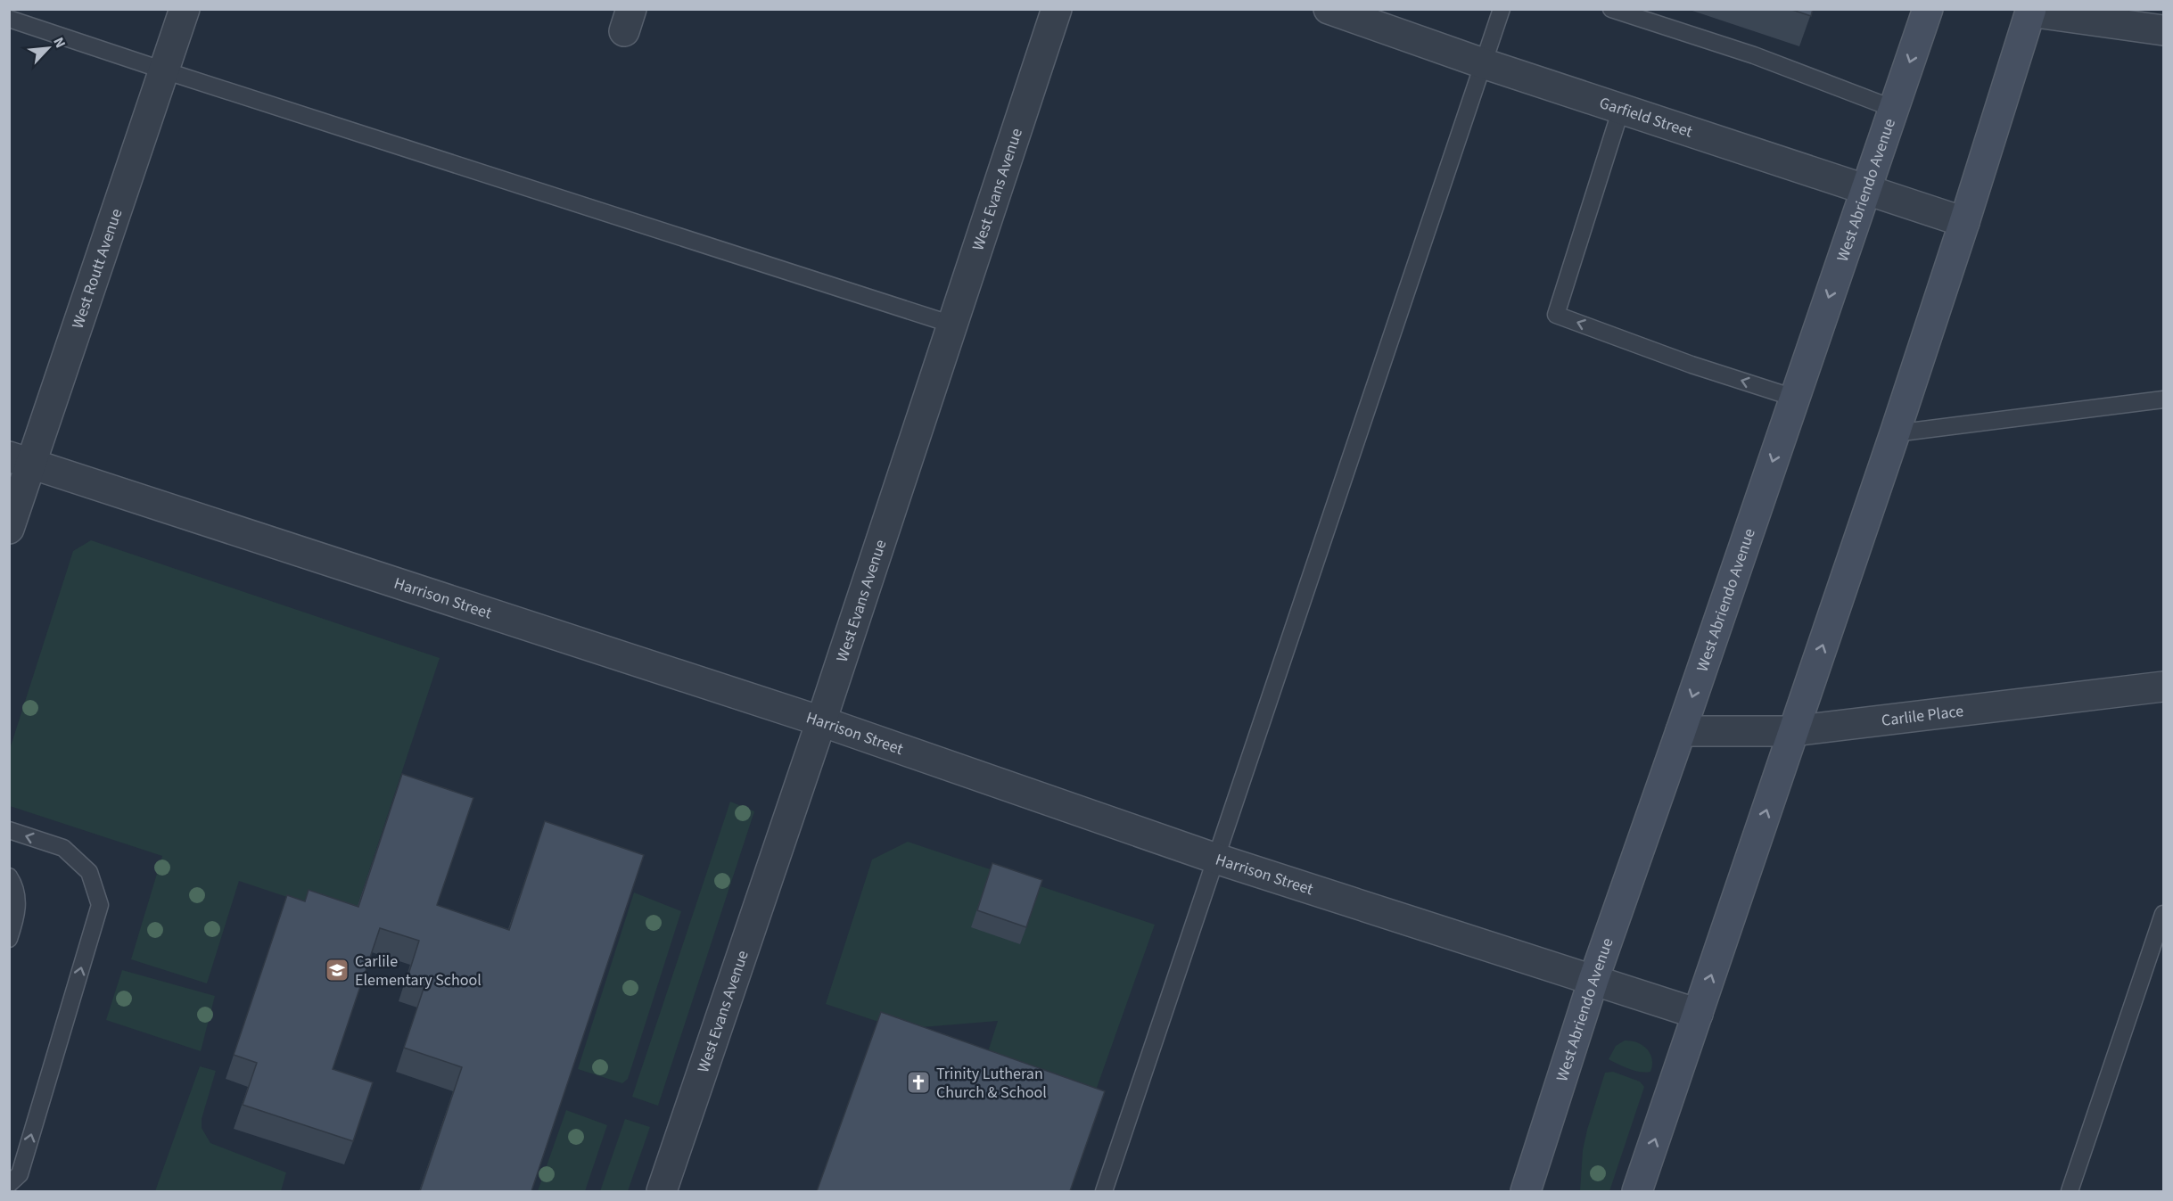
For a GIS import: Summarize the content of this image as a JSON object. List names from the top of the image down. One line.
{"streets":{"street":["Garfield Street","West Evans Avenue","West Abriendo Avenue","West Routt Avenue","Harrison Street","Carlile Place"]},"crossings":[["Garfield Street","West Abriendo Avenue"],["West Evans Avenue","Harrison Street"],["West Abriendo Avenue","Harrison Street"],["West Abriendo Avenue","Carlile Place"],["West Routt Avenue","Harrison Street"]],"places":{"school or university":["Carlile Elementary School"],"church":["Trinity Lutheran Church & School"]},"north":"top right"}
